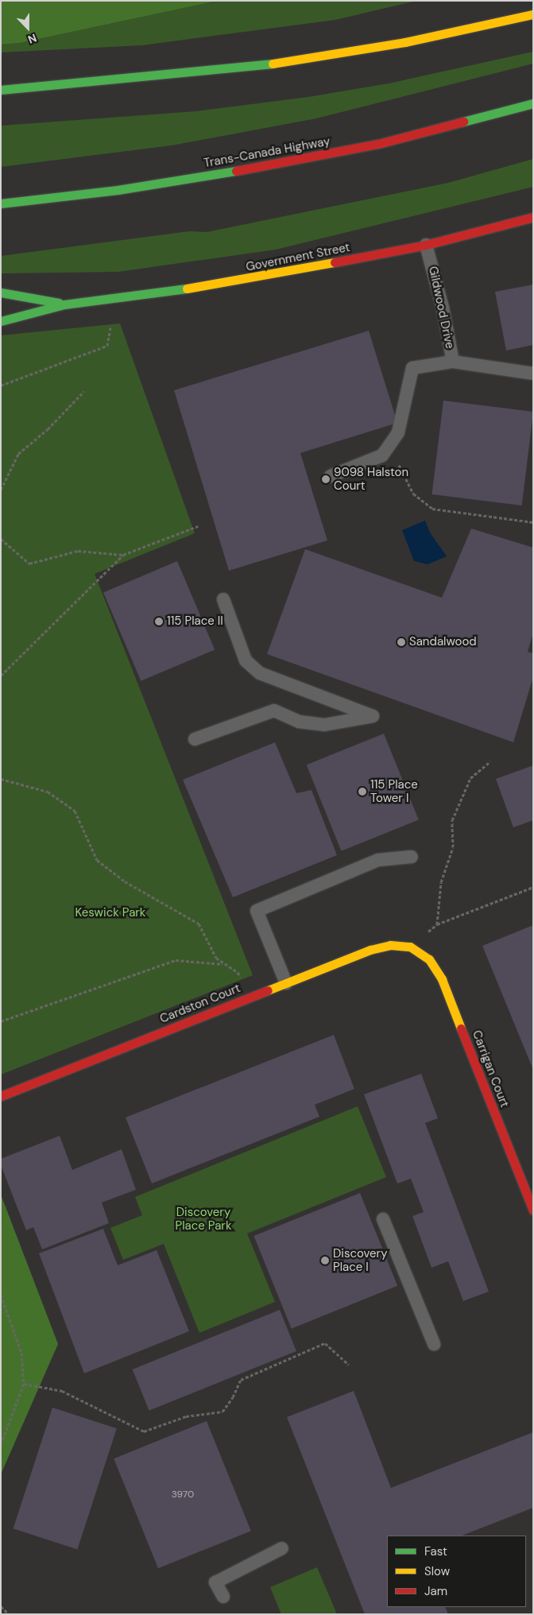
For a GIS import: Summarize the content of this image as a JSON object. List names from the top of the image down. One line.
{"streets":{"main road":["Trans-Canada Highway","Government Street","Cardston Court","Carrigan Court"],"lane":["Gildwood Drive"]},"crossings":[["Government Street","Gildwood Drive"],["Cardston Court","Carrigan Court"]],"parks":["Keswick Park","Discovery Place Park"],"places":["9098 Halston Court","115 Place II","Sandalwood","115 Place Tower I","Discovery Place I"],"house_numbers":["3970"],"legend":["Fast","Slow","Jam"],"north":"bottom"}
